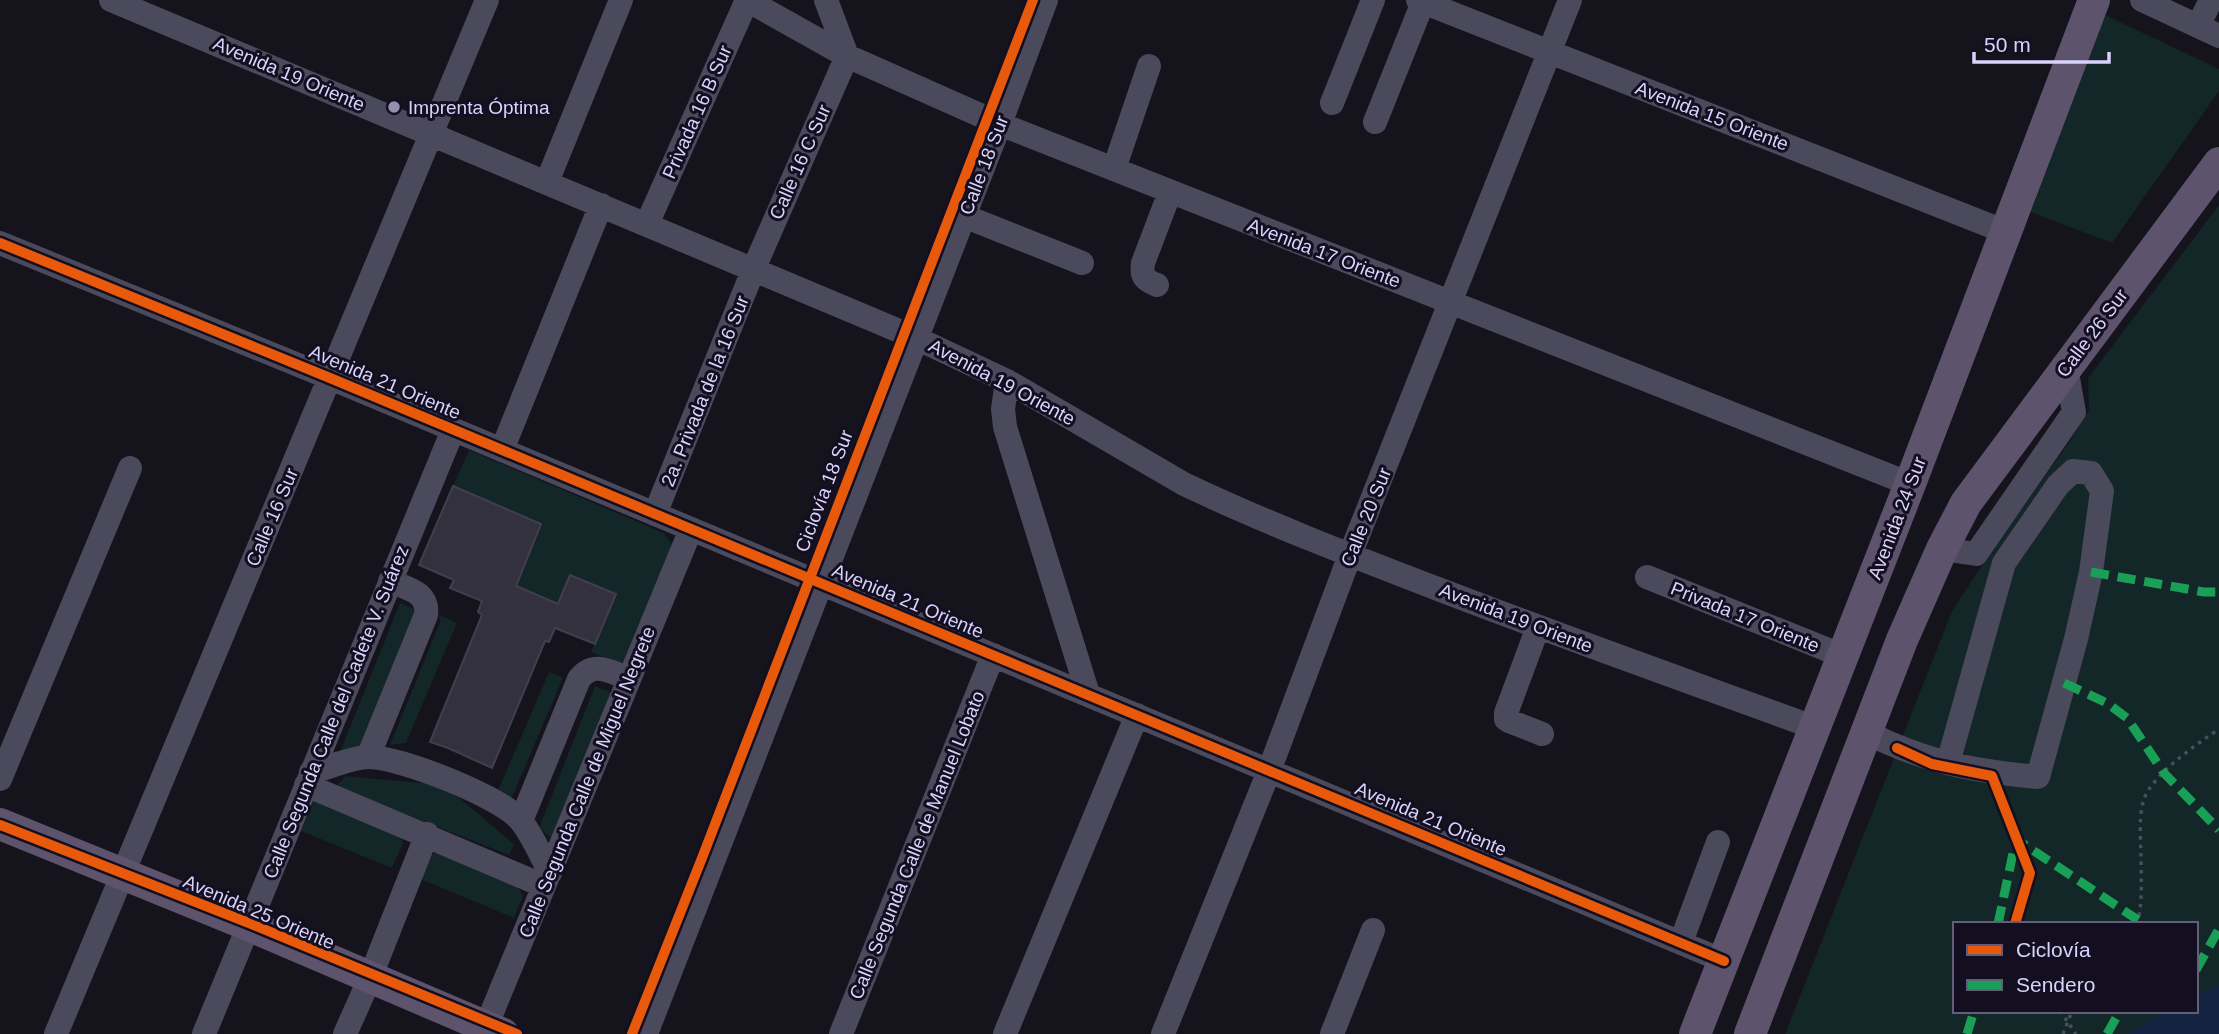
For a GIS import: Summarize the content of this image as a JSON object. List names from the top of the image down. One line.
{"streets":{"main road":["Calle 26 Sur","Avenida 24 Sur","Avenida 25 Oriente"],"street":["Avenida 19 Oriente","Privada 16 B Sur","Avenida 15 Oriente","Calle 16 C Sur","Calle 18 Sur","Avenida 17 Oriente","Avenida 21 Oriente","2a. Privada de la 16 Sur","Calle 16 Sur","Calle 20 Sur","Privada 17 Oriente","Calle Segunda Calle del Cadete V. Suárez","Calle Segunda Calle de Miguel Negrete","Calle Segunda Calle de Manuel Lobato"],"cycle path":["Ciclovía 18 Sur"]},"crossings":[["Avenida 19 Oriente","Privada 16 B Sur"],["Avenida 19 Oriente","Calle 16 C Sur"],["Avenida 19 Oriente","Calle 18 Sur"],["Avenida 19 Oriente","2a. Privada de la 16 Sur"],["Avenida 19 Oriente","Calle 16 Sur"],["Avenida 19 Oriente","Calle 20 Sur"],["Avenida 19 Oriente","Avenida 24 Sur"],["Privada 16 B Sur","Avenida 17 Oriente"],["Avenida 15 Oriente","Calle 20 Sur"],["Avenida 15 Oriente","Avenida 24 Sur"],["Calle 16 C Sur","Avenida 17 Oriente"],["Calle 16 C Sur","2a. Privada de la 16 Sur"],["Calle 18 Sur","Avenida 17 Oriente"],["Calle 18 Sur","Avenida 21 Oriente"],["Avenida 17 Oriente","Calle 20 Sur"],["Avenida 17 Oriente","Avenida 24 Sur"],["Avenida 21 Oriente","2a. Privada de la 16 Sur"],["Avenida 21 Oriente","Calle 16 Sur"],["Avenida 21 Oriente","Calle 20 Sur"],["Avenida 21 Oriente","Avenida 24 Sur"],["Avenida 21 Oriente","Calle Segunda Calle del Cadete V. Suárez"],["Avenida 21 Oriente","Calle Segunda Calle de Miguel Negrete"],["Avenida 21 Oriente","Calle Segunda Calle de Manuel Lobato"],["Calle 16 Sur","Avenida 25 Oriente"],["Avenida 24 Sur","Privada 17 Oriente"],["Calle Segunda Calle del Cadete V. Suárez","Avenida 25 Oriente"],["Calle Segunda Calle de Miguel Negrete","Avenida 25 Oriente"]],"places":["Imprenta Óptima"],"legend":["Ciclovía","Sendero"],"scale_bar":"50 m"}
